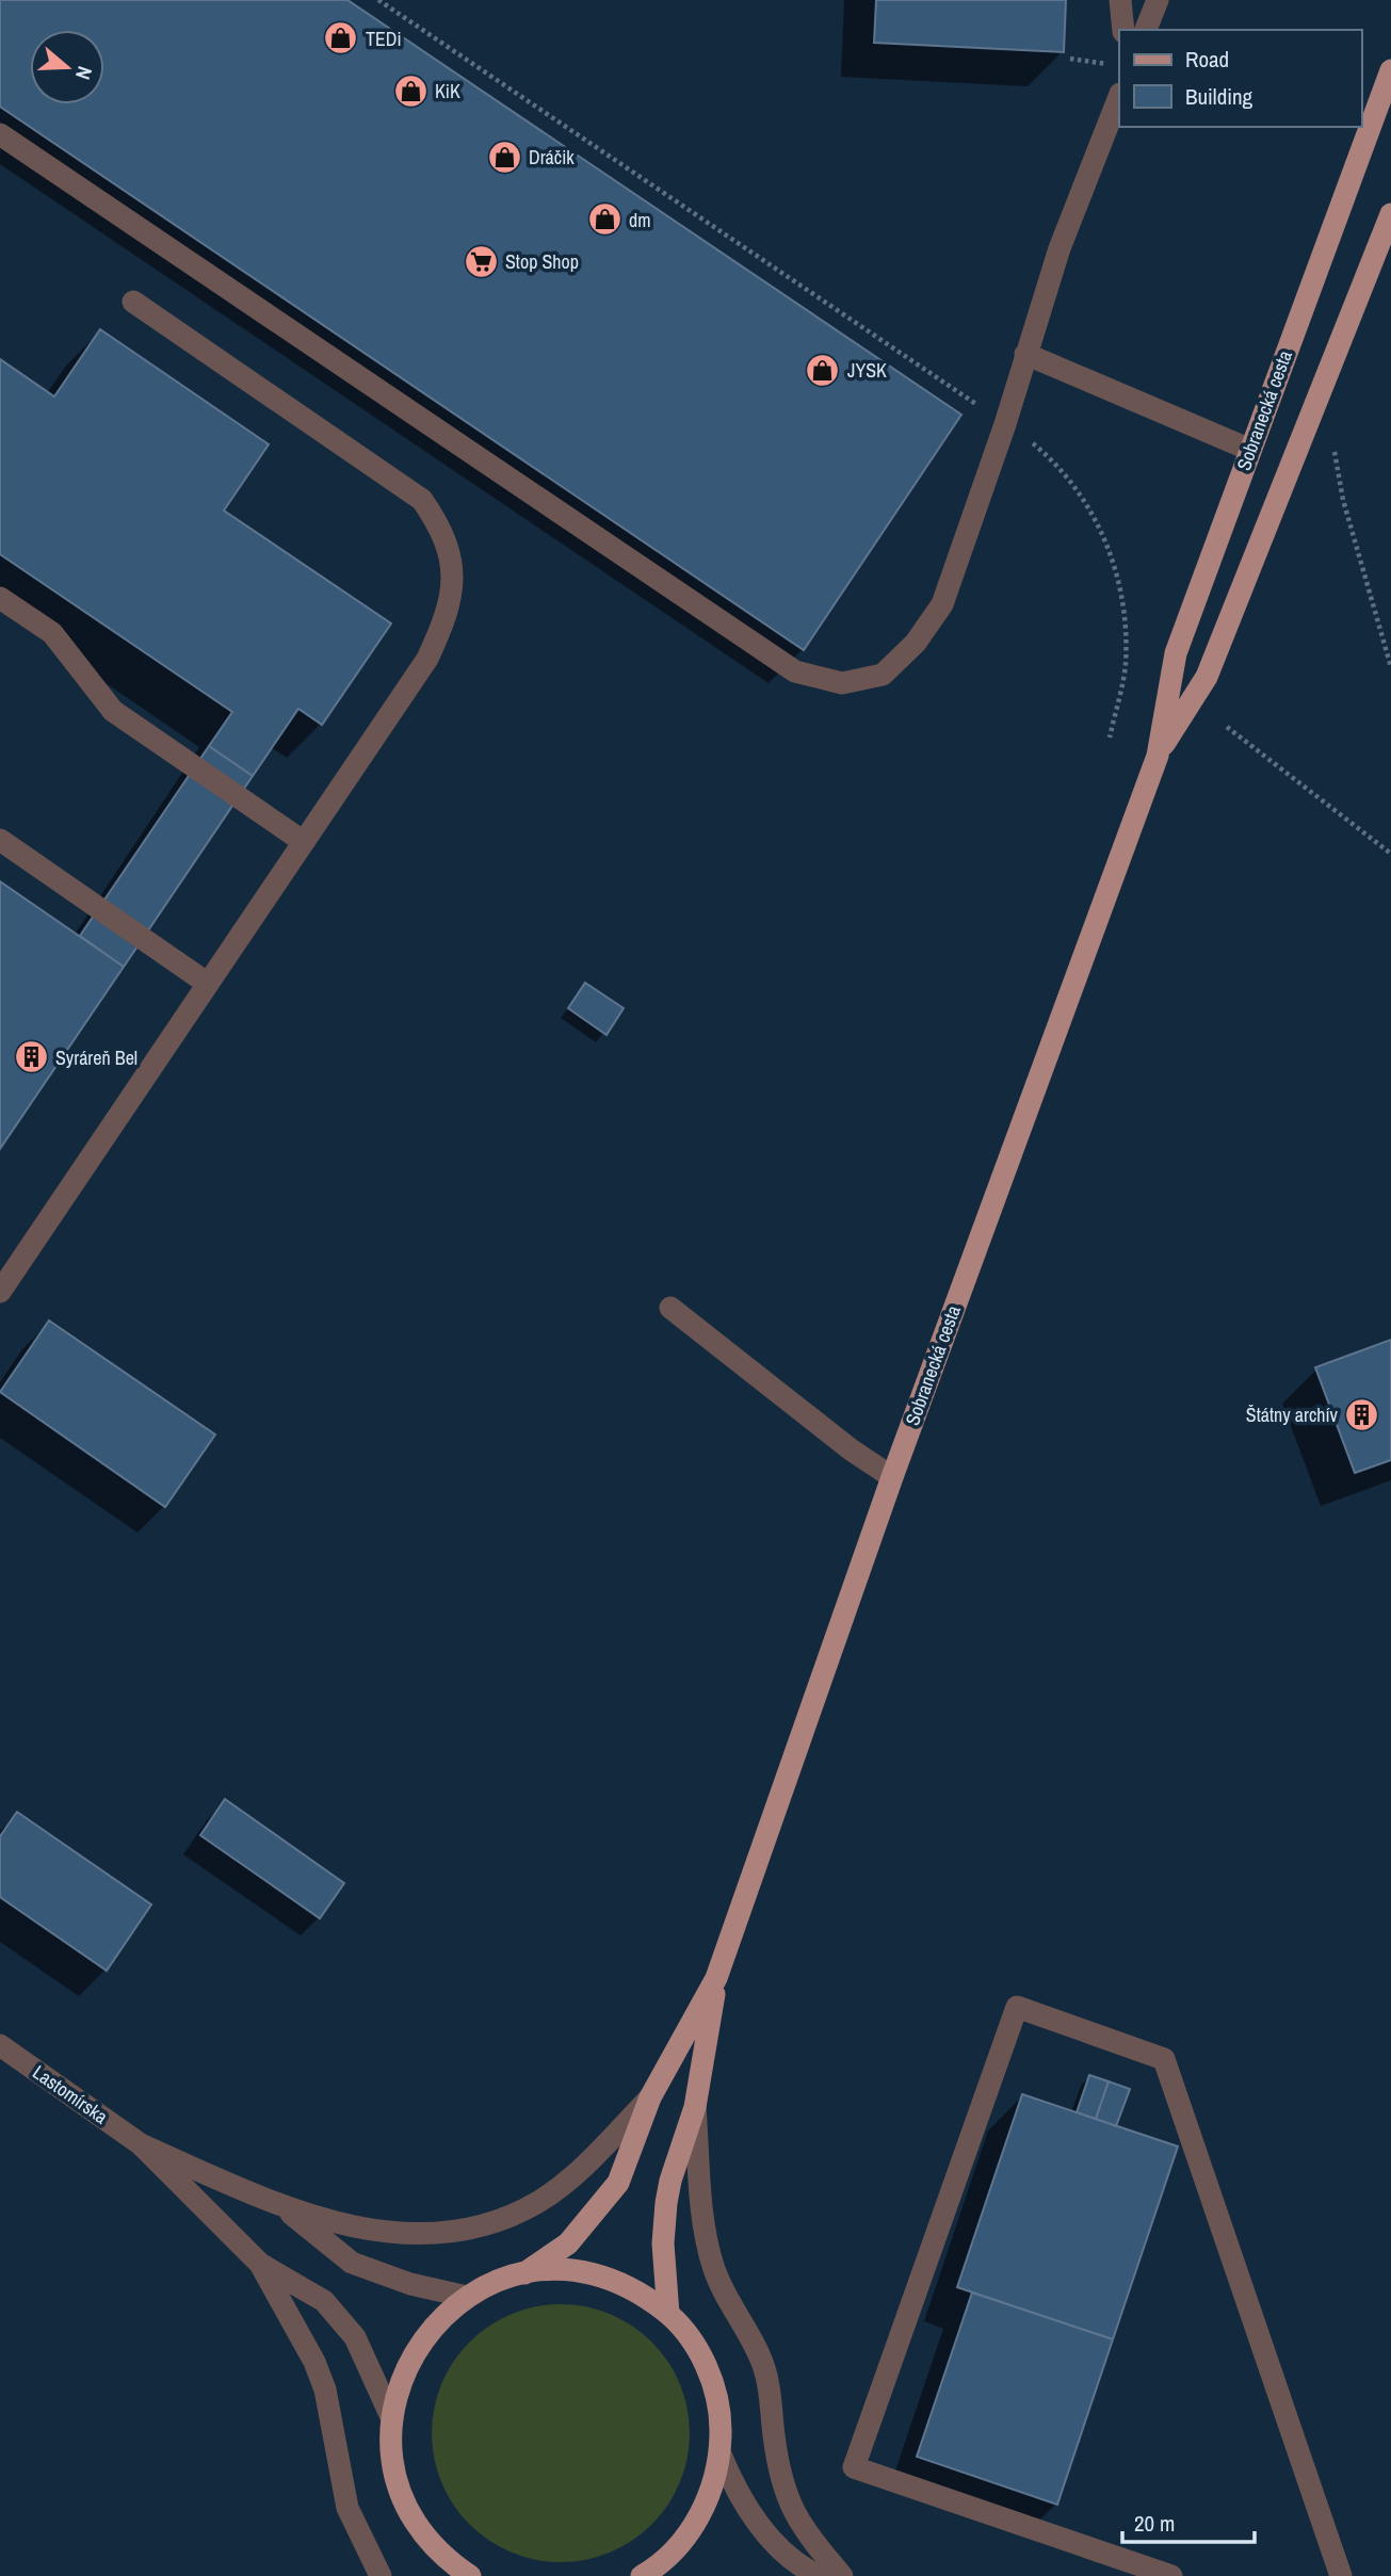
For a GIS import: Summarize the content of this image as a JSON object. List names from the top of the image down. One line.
{"streets":{"main road":["Sobranecká cesta"],"street":["Lastomírska"]},"places":{"shop":["TEDi","KiK","Dráčik","dm","JYSK"],"supermarket":["Stop Shop"],"building":["Syráreň Bel","Štátny archív"]},"legend":["Road","Building"],"scale_bar":"20 m","north":"right"}
